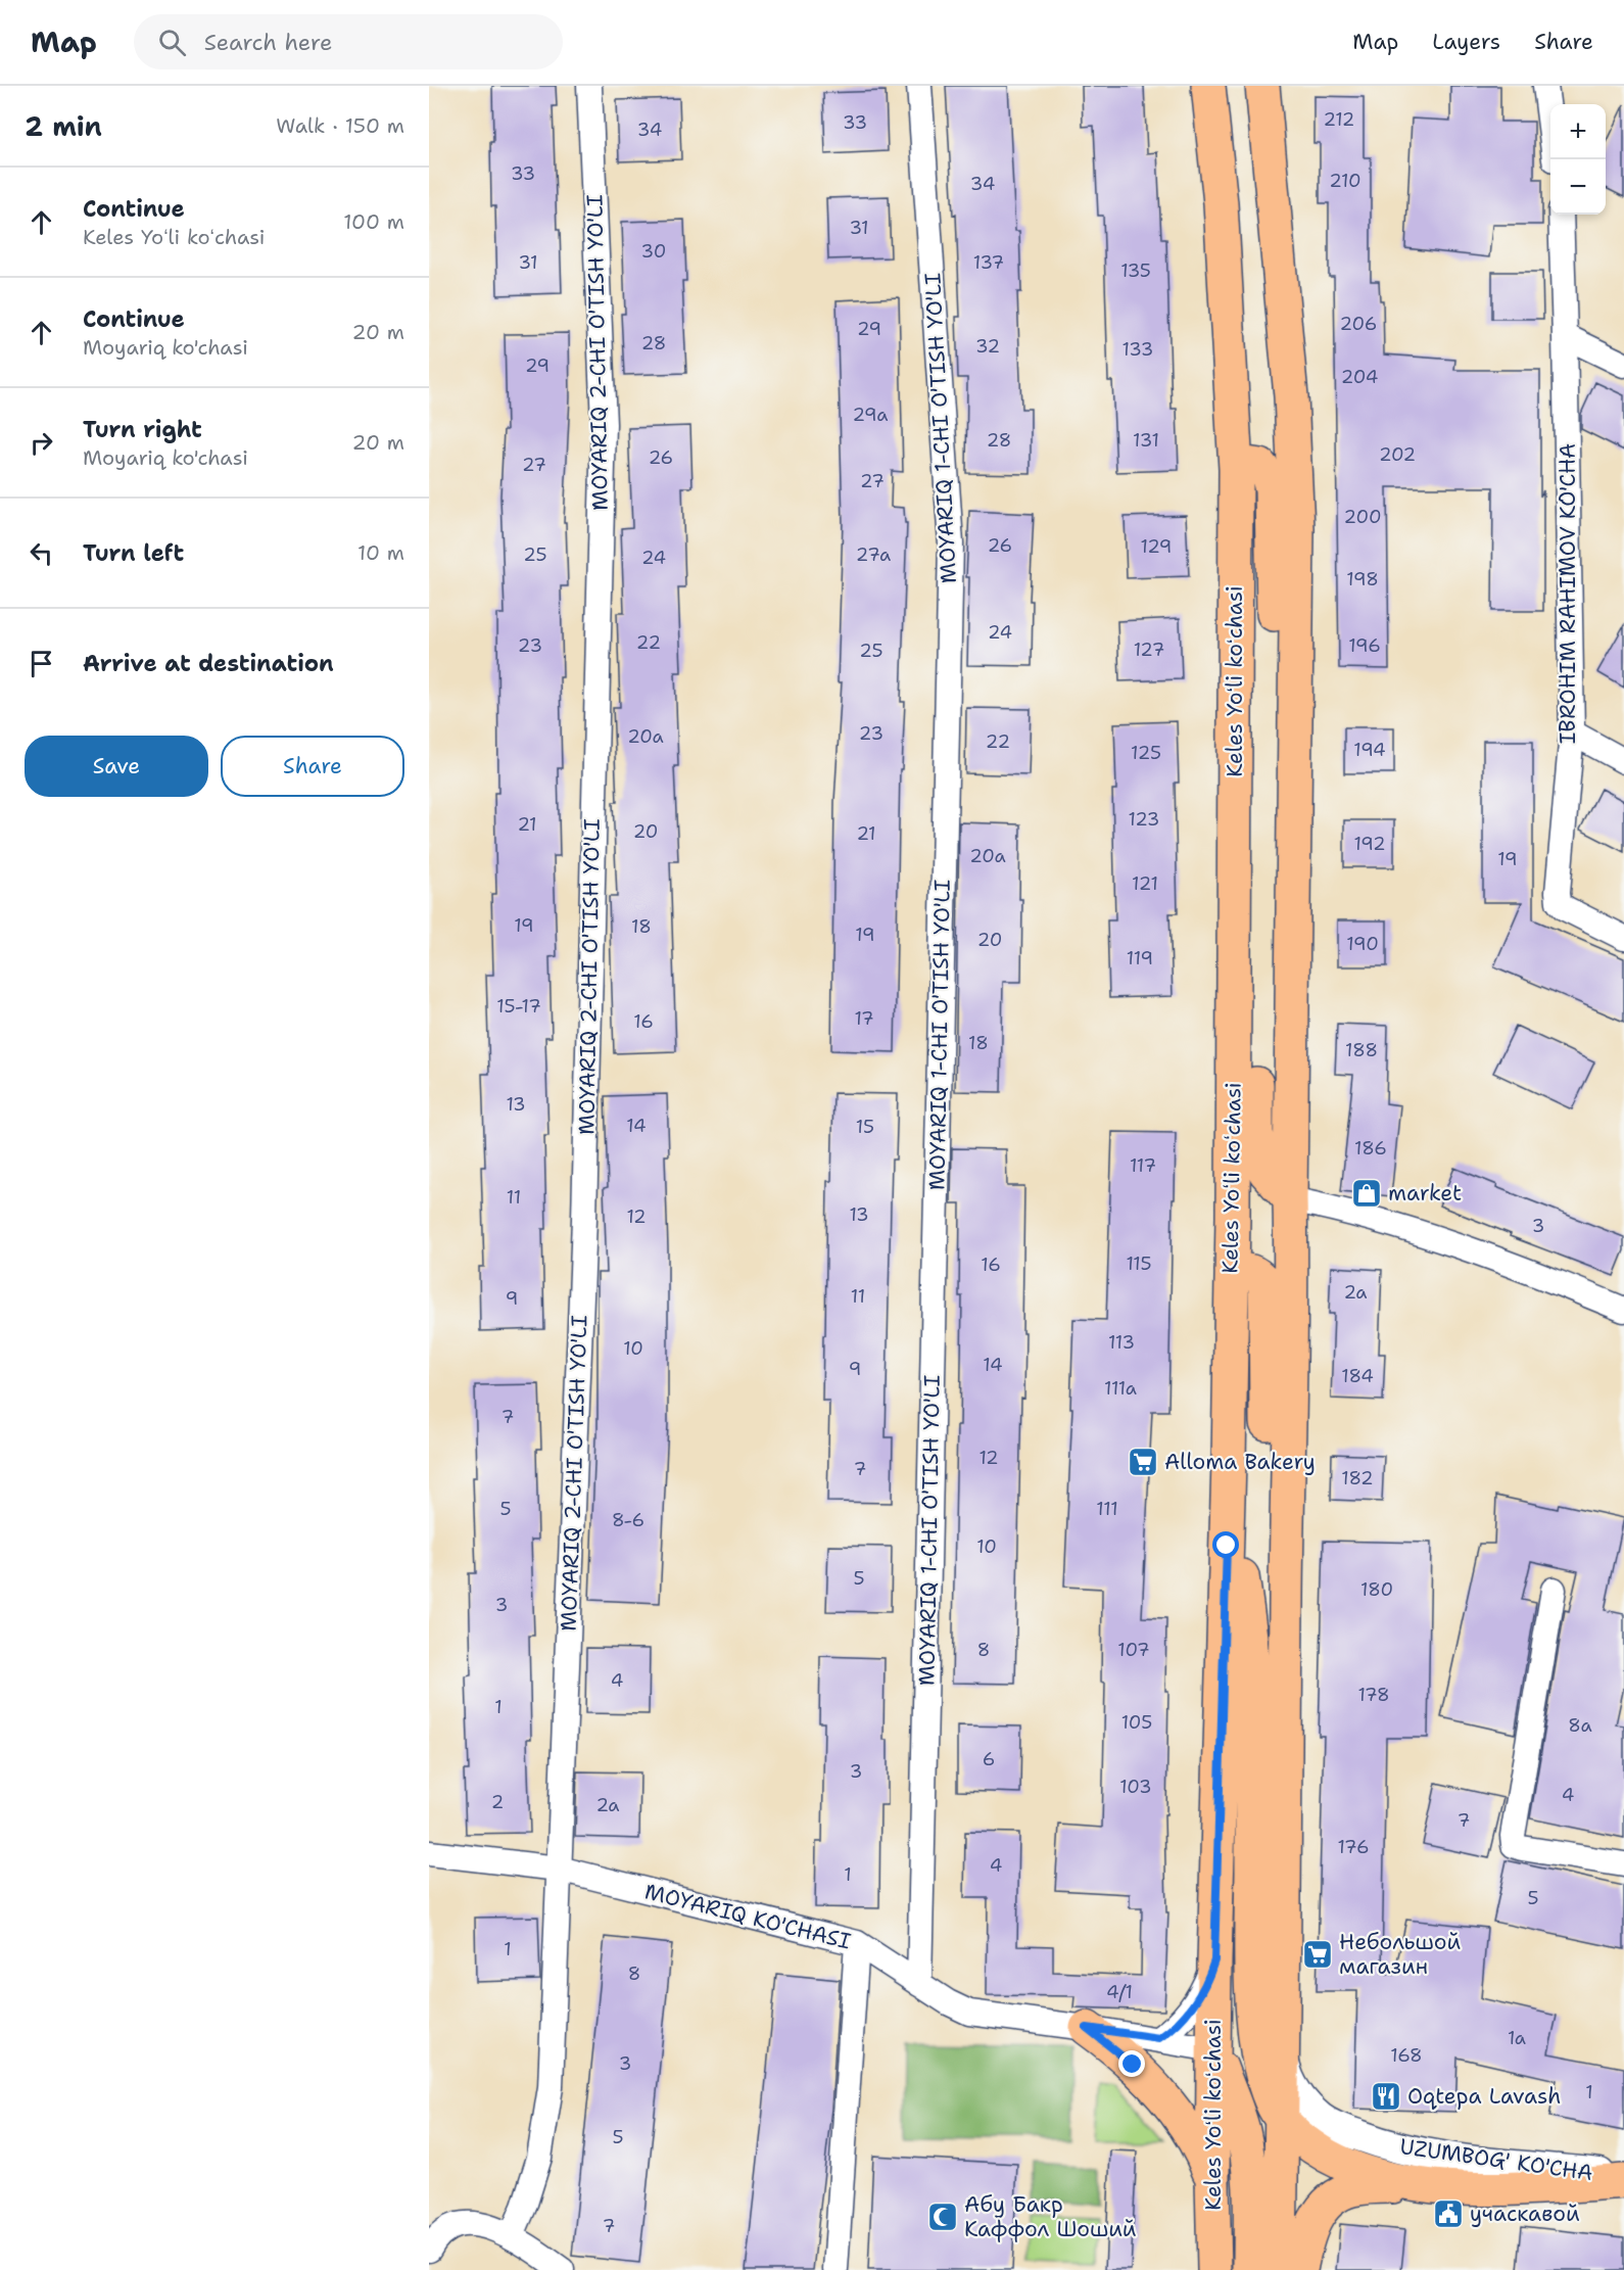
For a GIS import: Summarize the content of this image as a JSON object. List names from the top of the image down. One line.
{"streets":{"main road":["Keles Yoʻli koʻchasi","UZUMBOG' KO'CHA"],"street":["MOYARIQ 2-CHI O'TISH YO'LI","MOYARIQ 1-CHI O'TISH YO'LI","IBROHIM RAHIMOV KO'CHA","MOYARIQ KO'CHASI"]},"crossings":[["MOYARIQ 2-CHI O'TISH YO'LI","MOYARIQ KO'CHASI"],["MOYARIQ 1-CHI O'TISH YO'LI","MOYARIQ KO'CHASI"],["Keles Yoʻli koʻchasi","MOYARIQ KO'CHASI"]],"places":{"shop":["market"],"supermarket":["Alloma Bakery","Небольшой магазин"],"restaurant":["Oqtepa Lavash"],"public building":["учаскавой"],"mosque":["Абу Бакр Каффол Шоший"]},"house_numbers":["212","33","34","33","210","34","31","30","31","137","135","206","29","28","32","133","29","204","29a","28","131","202","26","27","27","200","26","129","25","27a","24","198","24","22","23","196","127","25","23","20a","22","194","125","123","21","20","21","192","20a","19","121","19","18","19","20","190","119","15-17","17","16","18","188","13","14","15","186","117","11","13","12","3","115","16","2a","11","9","113","10","14","9","184","111a","7","12","7","182","5","111","8-6","10","5","180","3","8","107","4","178","1","105","8a","6","3","103","4","2","2a","7","176","4","1","5","1","8","4/1","1a","168","3","1","5","7"],"page":{"header":"Map","search":"Search here","nav":["Map","Layers","Share"],"heading":["2 min","Walk · 150 m"],"map_buttons":["+","−"],"list":[["Continue","Keles Yoʻli koʻchasi","100 m"],["Continue","Moyariq ko'chasi","20 m"],["Turn right","Moyariq ko'chasi","20 m"],["Turn left","10 m"],"Arrive at destination"],"buttons":["Save","Share"]}}
